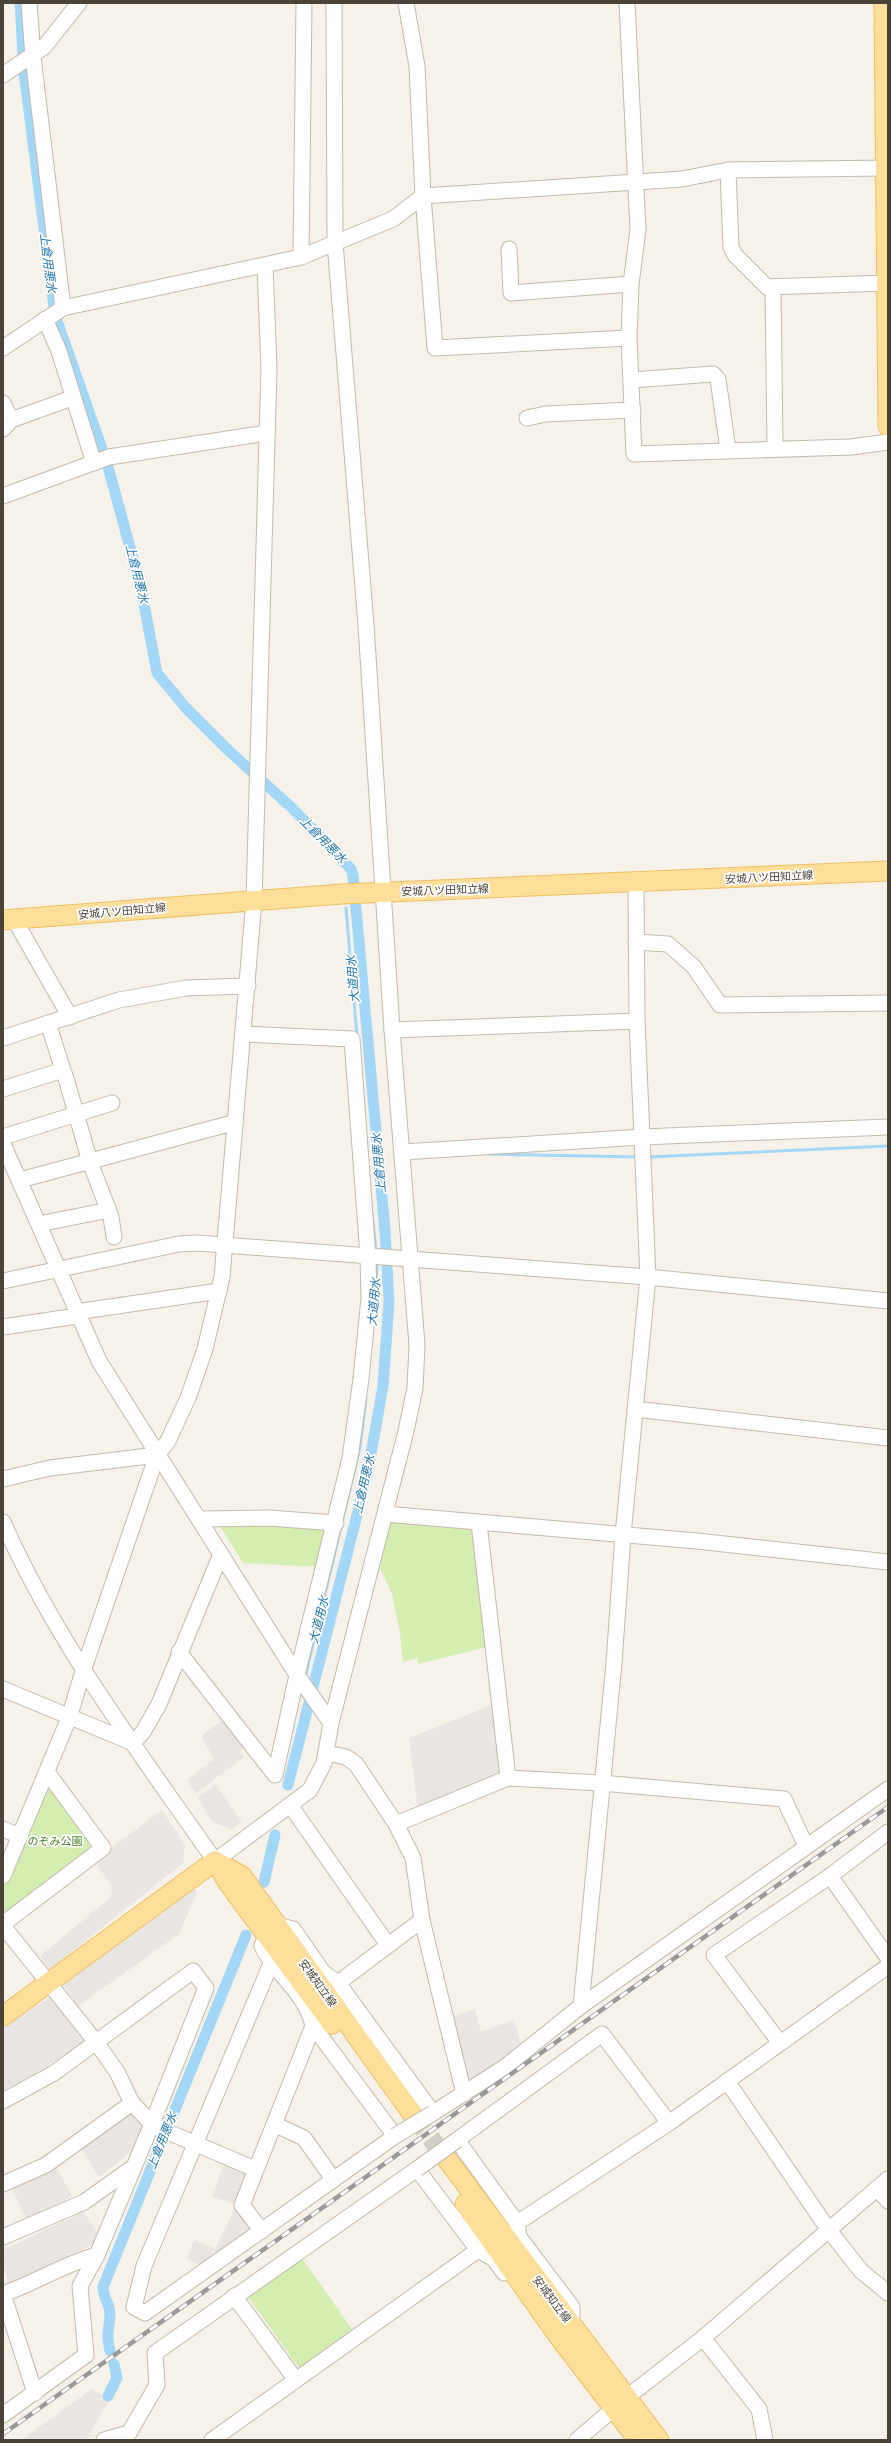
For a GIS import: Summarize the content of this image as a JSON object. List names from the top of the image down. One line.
{"streets":{"main road":["安城八ツ田知立線","安城知立線"]},"water":["上倉用悪水","大道用水"],"parks":["のぞみ公園"]}
